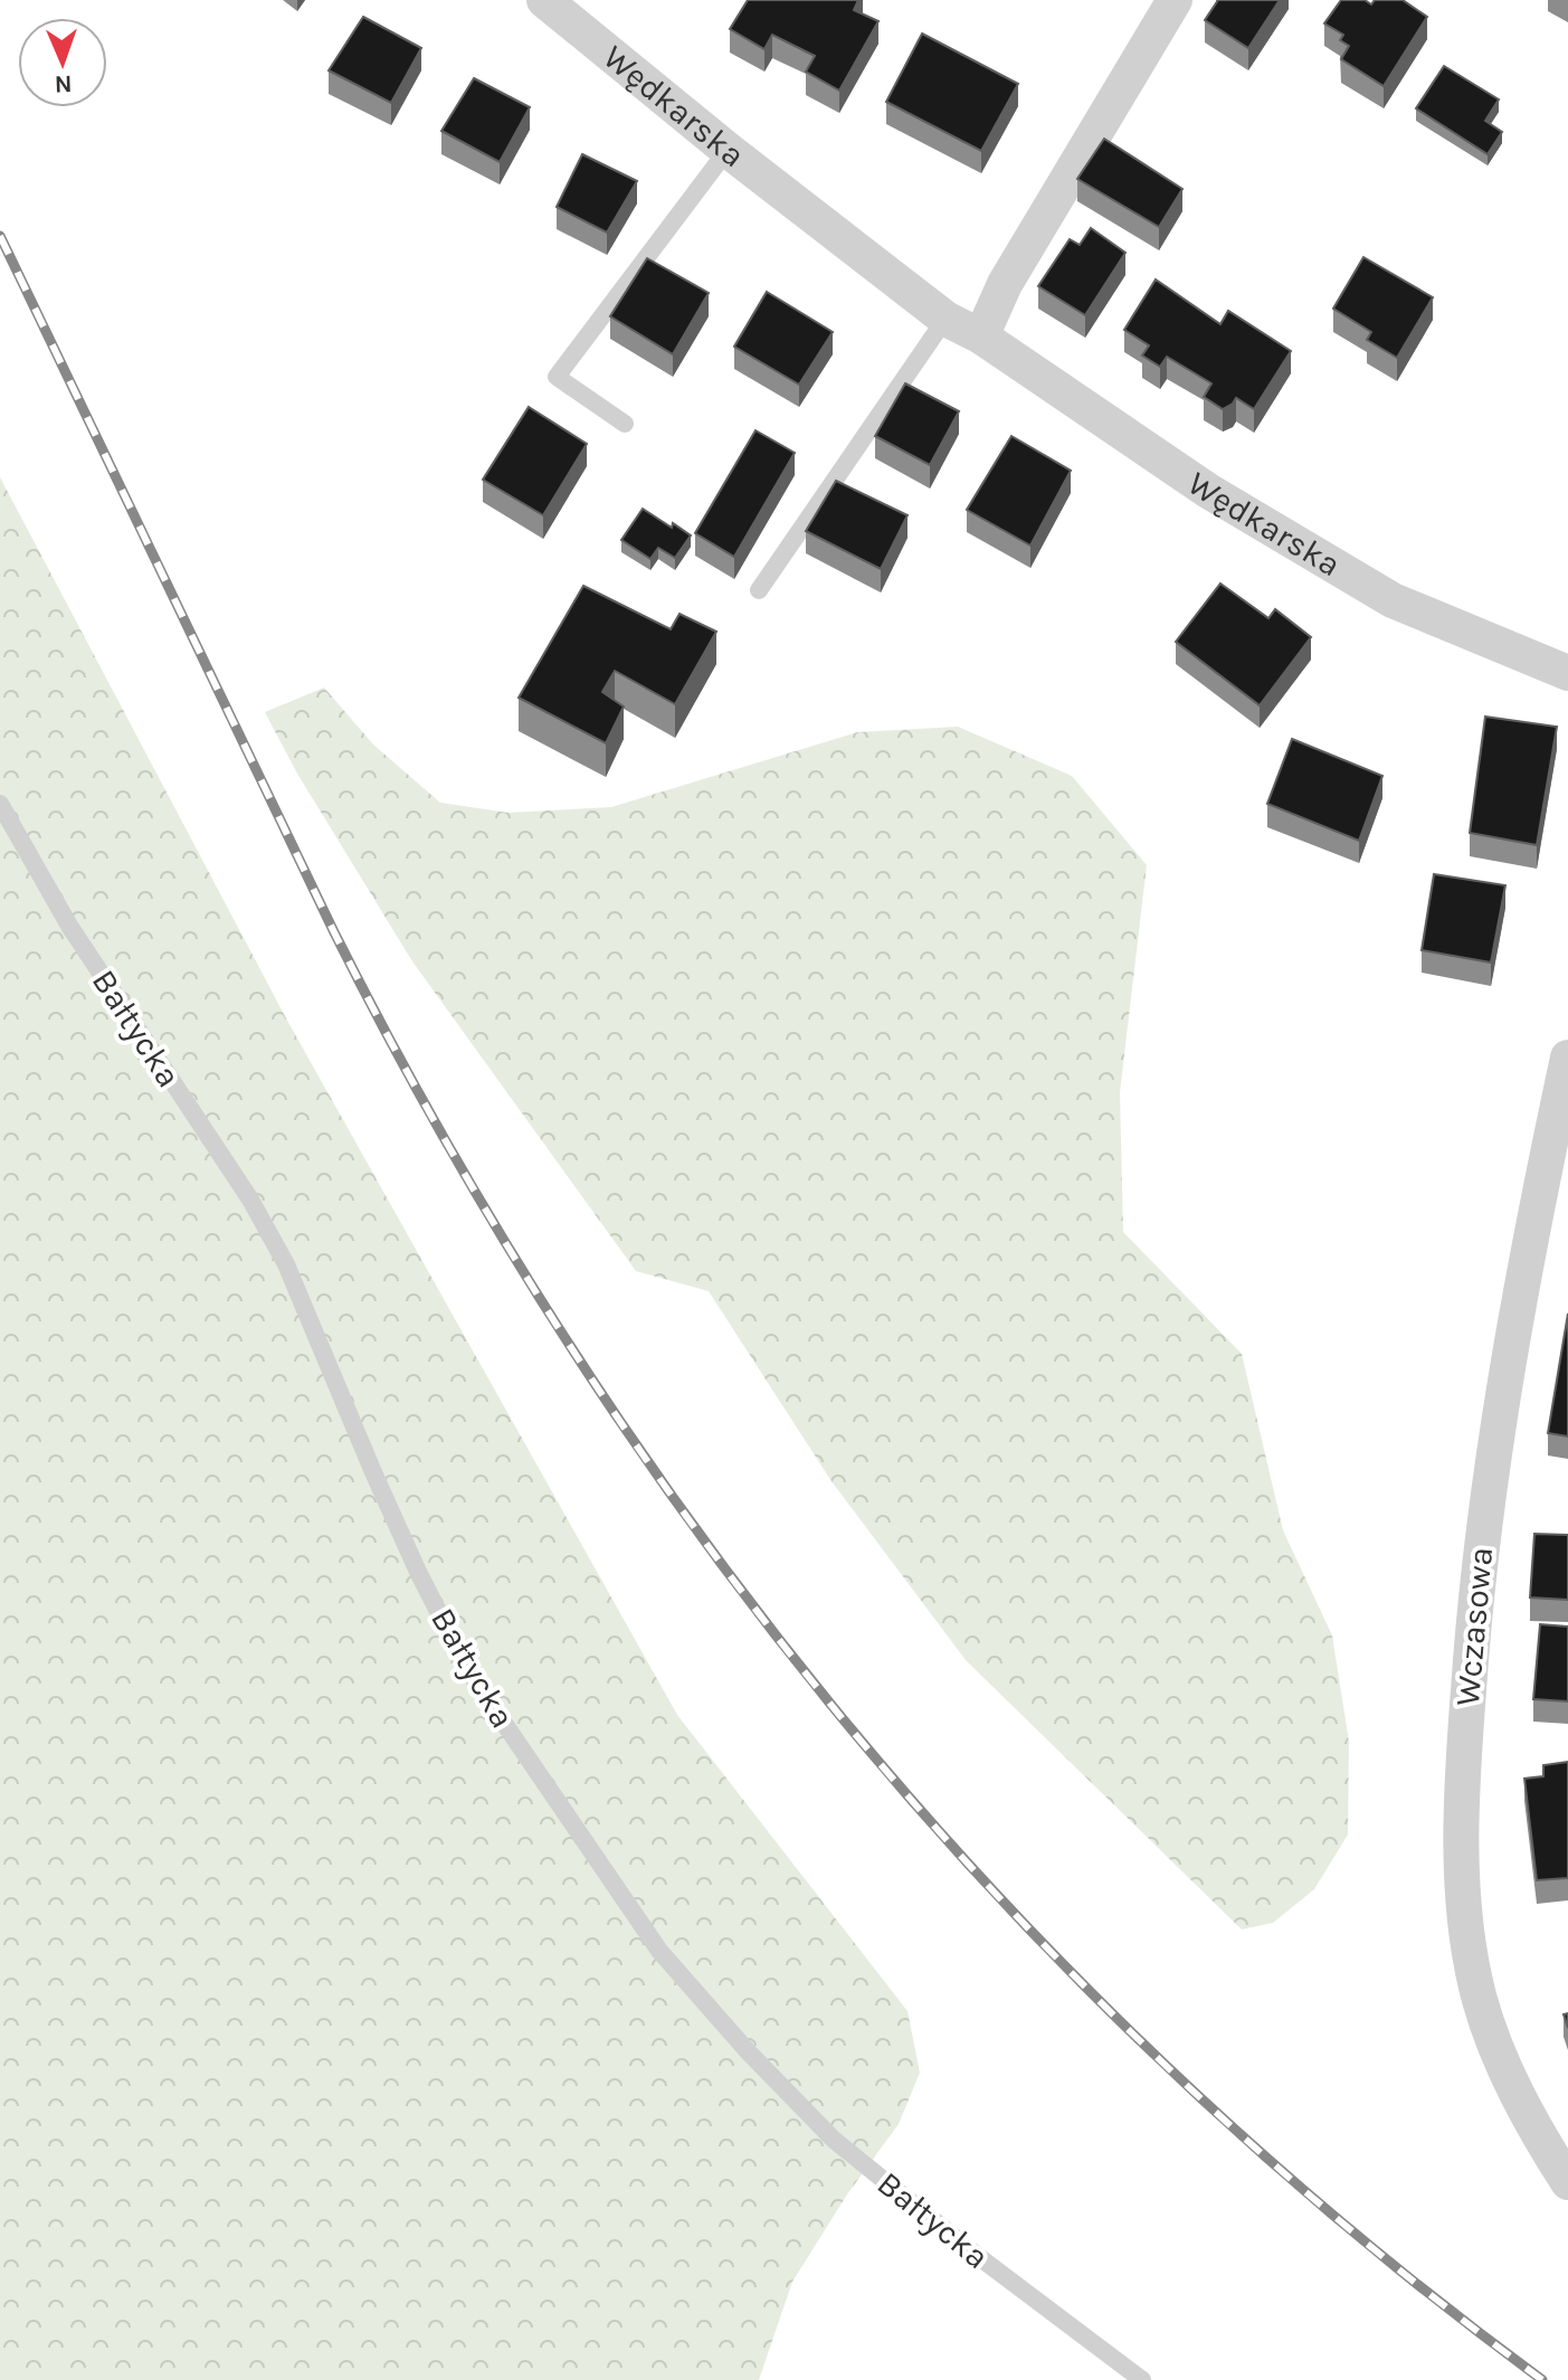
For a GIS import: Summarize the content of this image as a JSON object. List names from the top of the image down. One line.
{"streets":{"street":["Wędkarska","Wczasowa"],"lane":["Bałtycka"]},"north":"bottom"}
